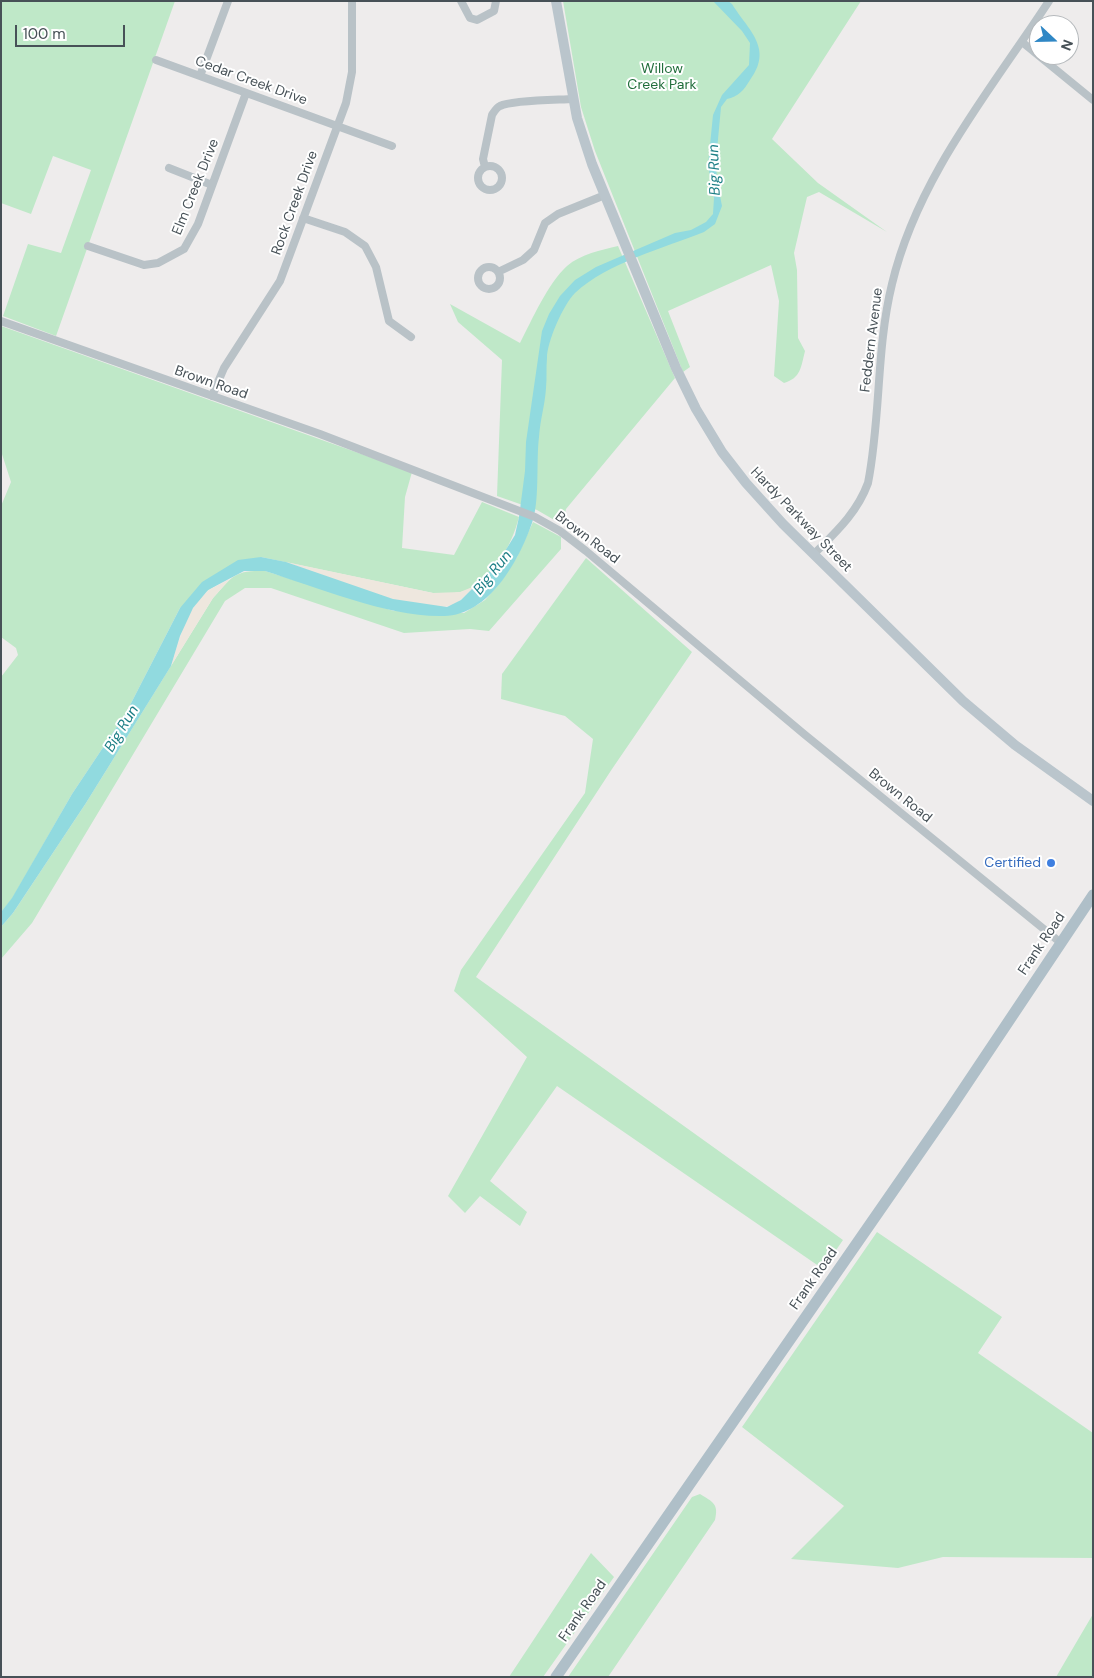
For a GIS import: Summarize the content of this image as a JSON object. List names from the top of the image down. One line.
{"streets":{"main road":["Hardy Parkway Street","Frank Road"],"street":["Cedar Creek Drive","Elm Creek Drive","Rock Creek Drive","Feddern Avenue","Brown Road"]},"crossings":[["Cedar Creek Drive","Elm Creek Drive"],["Cedar Creek Drive","Rock Creek Drive"],["Rock Creek Drive","Brown Road"],["Feddern Avenue","Hardy Parkway Street"],["Brown Road","Frank Road"]],"water":["Big Run"],"parks":["Willow Creek Park"],"places":["Certified"],"scale_bar":"100 m","north":"right"}
